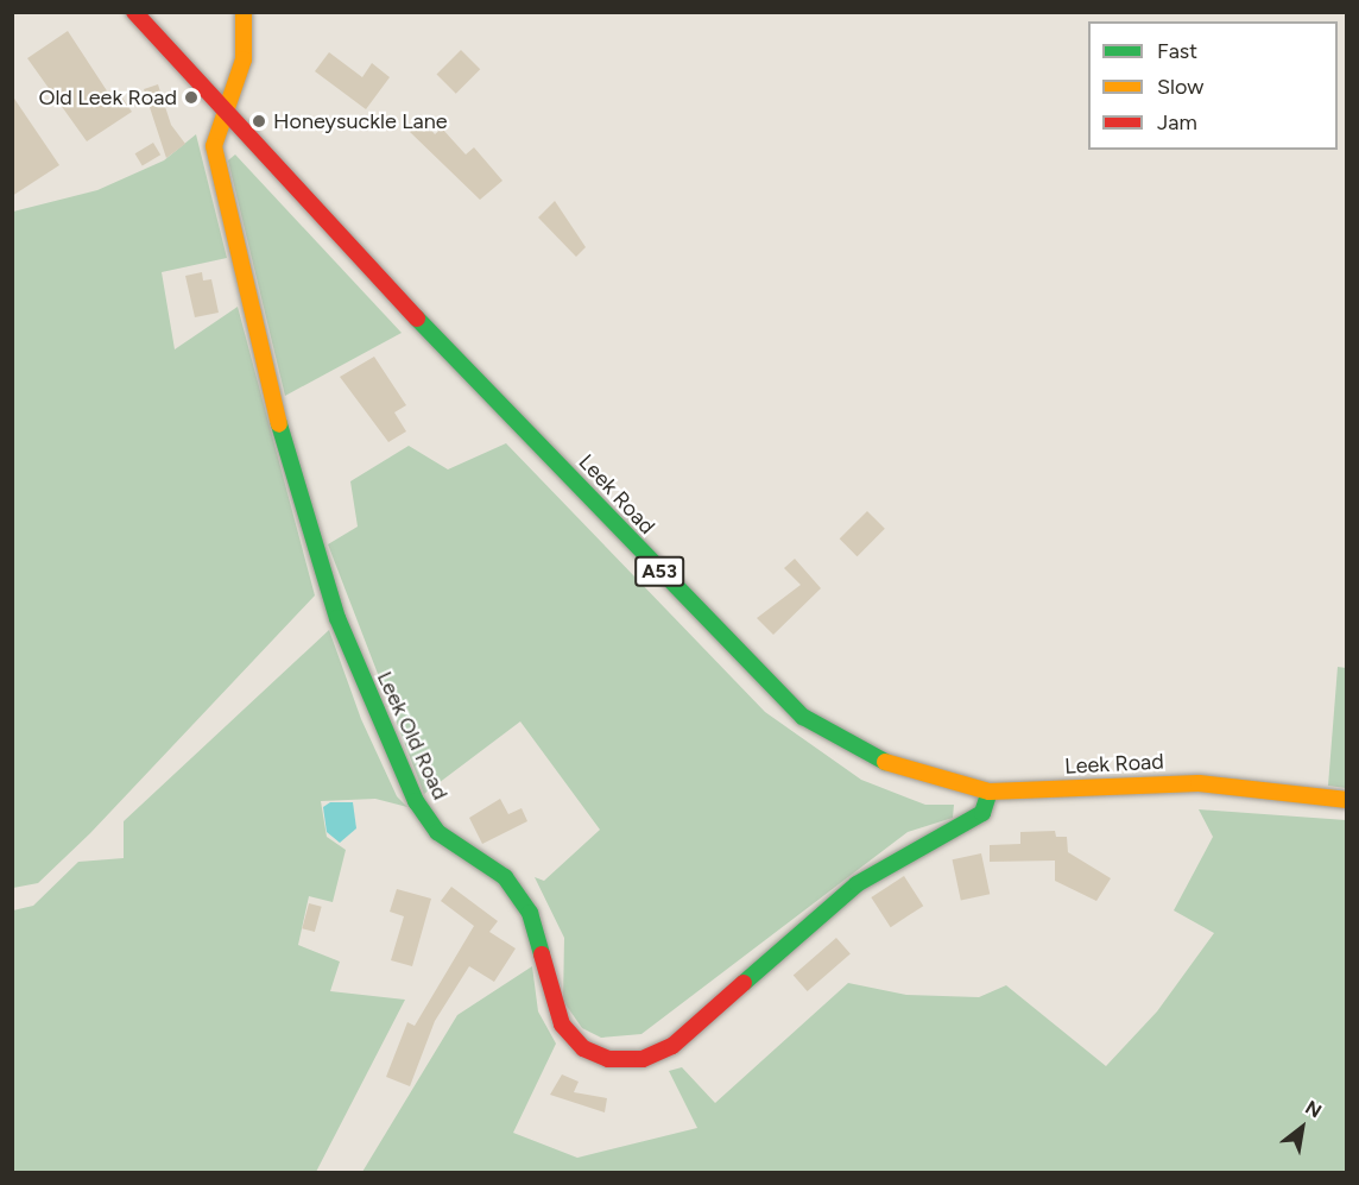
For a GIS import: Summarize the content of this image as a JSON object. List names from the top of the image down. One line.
{"streets":{"main road":["Leek Road","A53","Leek Old Road"]},"crossings":[["Leek Road","Leek Old Road"]],"places":["Old Leek Road","Honeysuckle Lane"],"legend":["Fast","Slow","Jam"],"north":"top right"}
